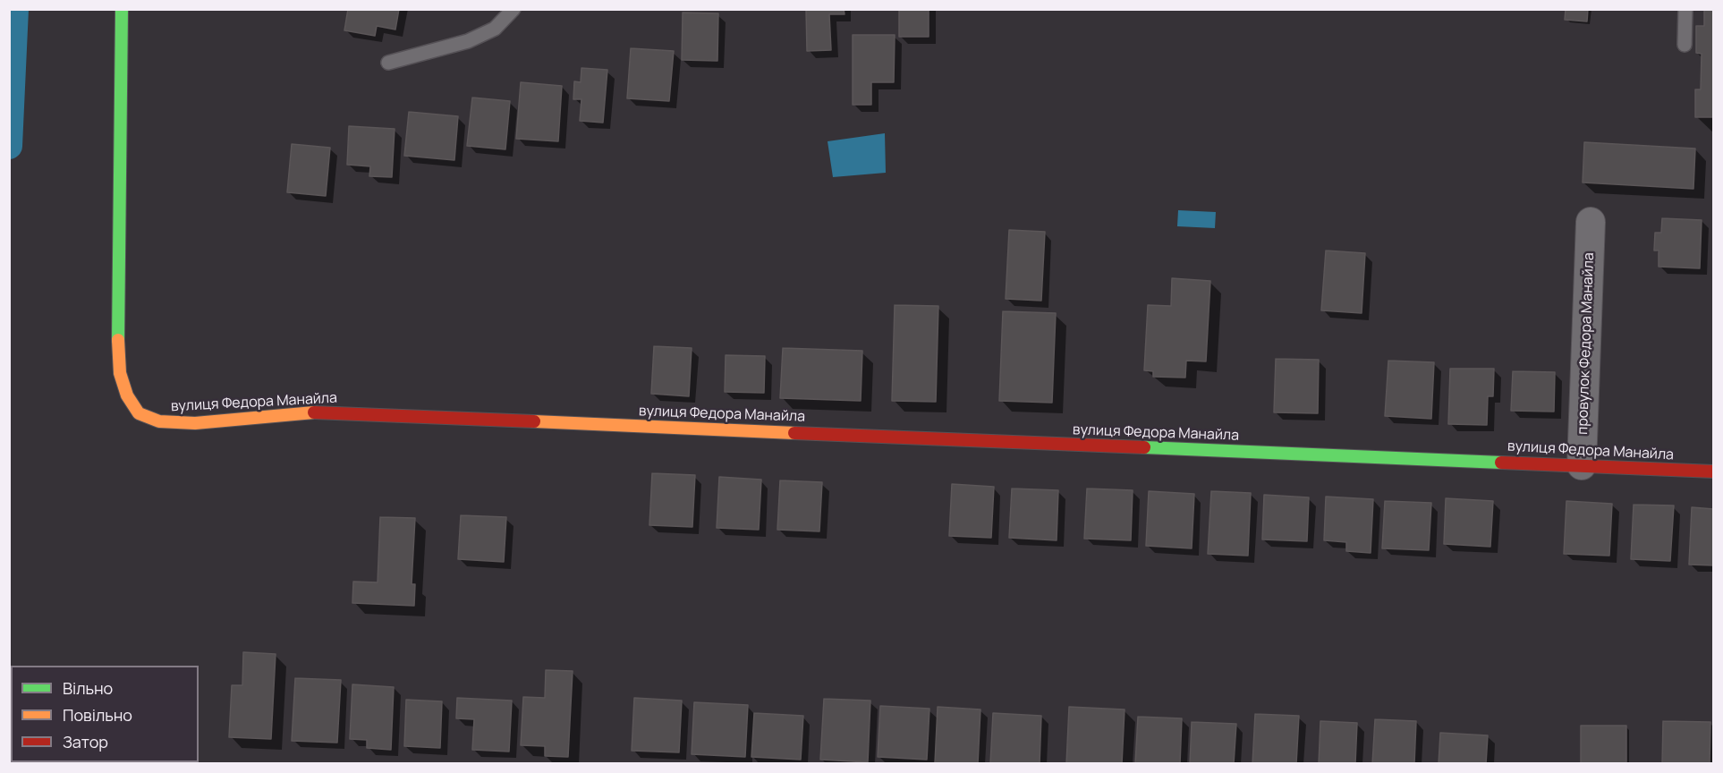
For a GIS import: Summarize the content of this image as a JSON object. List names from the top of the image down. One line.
{"streets":{"street":["провулок Федора Манайла","вулиця Федора Манайла"]},"crossings":[["провулок Федора Манайла","вулиця Федора Манайла"]],"legend":["Вільно","Повільно","Затор"]}
